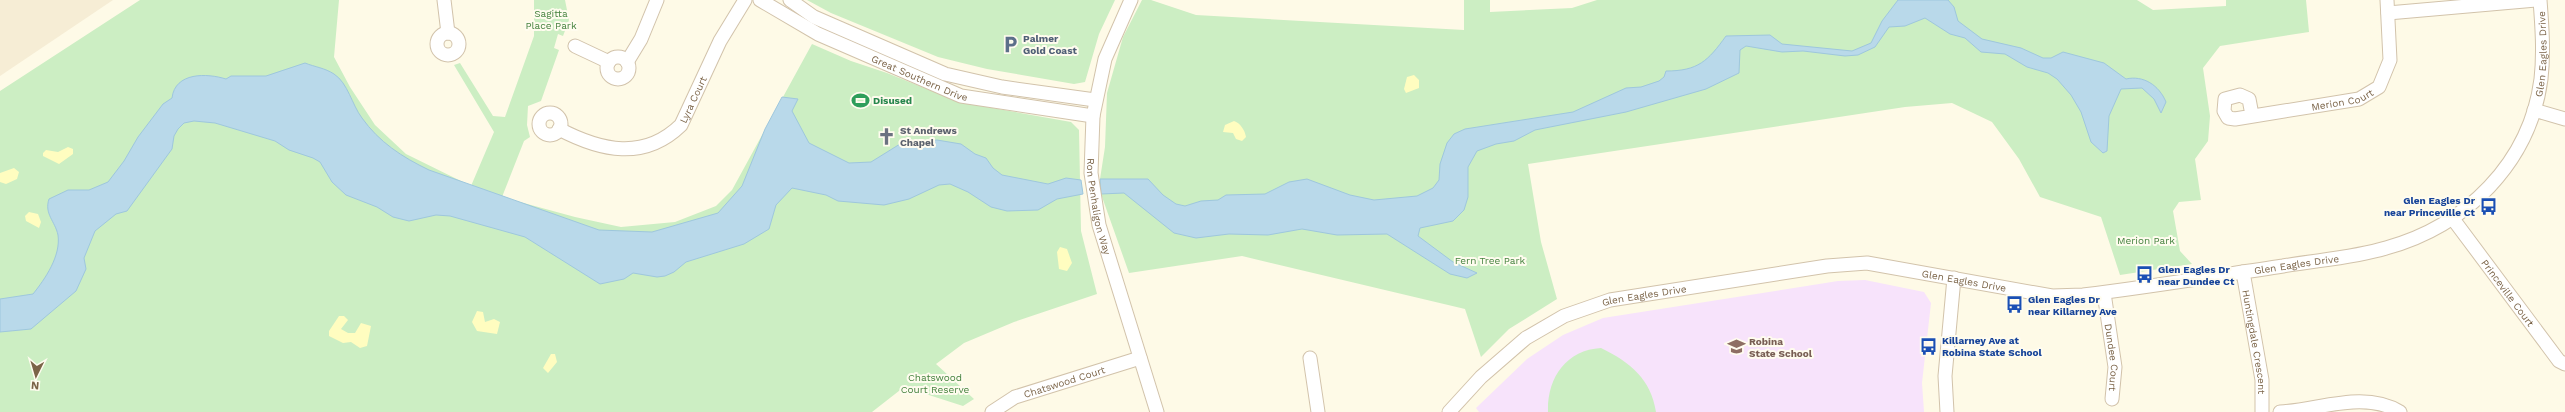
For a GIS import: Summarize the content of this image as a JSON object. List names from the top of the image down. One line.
{"streets":{"street":["Glen Eagles Drive","Great Southern Drive","Merion Court","Lyra Court","Ron Penhaligon Way","Princeville Court","Huntingdale Crescent","Dundee Court","Chatswood Court"]},"crossings":[["Glen Eagles Drive","Princeville Court"],["Glen Eagles Drive","Huntingdale Crescent"],["Glen Eagles Drive","Dundee Court"],["Great Southern Drive","Ron Penhaligon Way"],["Ron Penhaligon Way","Chatswood Court"]],"parks":["Sagitta Place Park","Merion Park","Fern Tree Park","Chatswood Court Reserve"],"places":{"parking":["Palmer Gold Coast"],"sports":["Disused"],"church":["St Andrews Chapel"],"bus stop":["Glen Eagles Dr near Princeville Ct","Glen Eagles Dr near Dundee Ct","Glen Eagles Dr near Killarney Ave","Killarney Ave at Robina State School"],"school or university":["Robina State School"]},"north":"bottom"}
